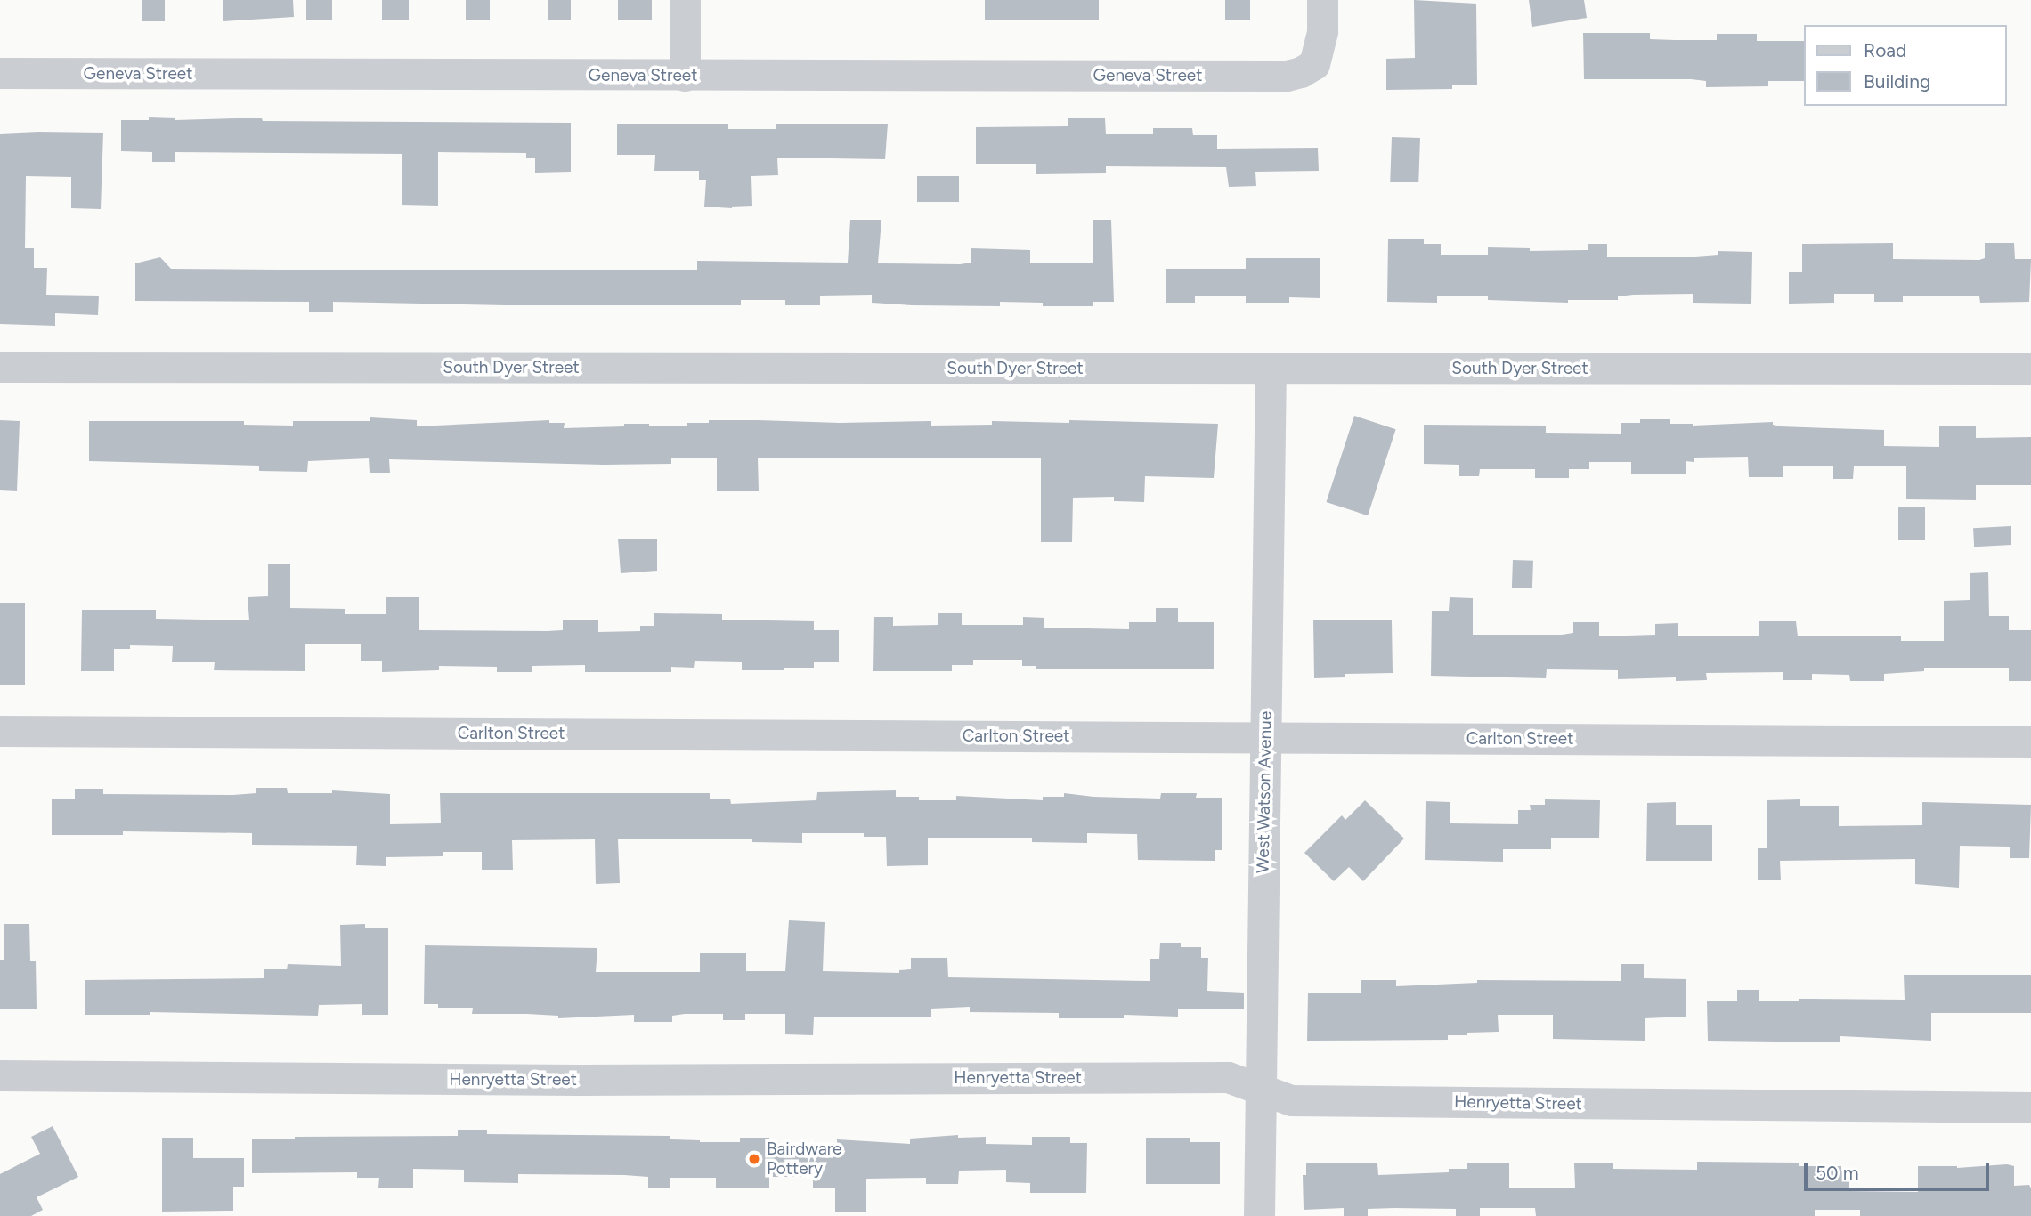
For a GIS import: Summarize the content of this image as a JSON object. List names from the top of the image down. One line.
{"streets":{"street":["Geneva Street","South Dyer Street","Carlton Street","West Watson Avenue","Henryetta Street"]},"crossings":[["South Dyer Street","West Watson Avenue"],["Carlton Street","West Watson Avenue"],["West Watson Avenue","Henryetta Street"]],"places":["Bairdware Pottery"],"legend":["Road","Building"],"scale_bar":"50 m"}
